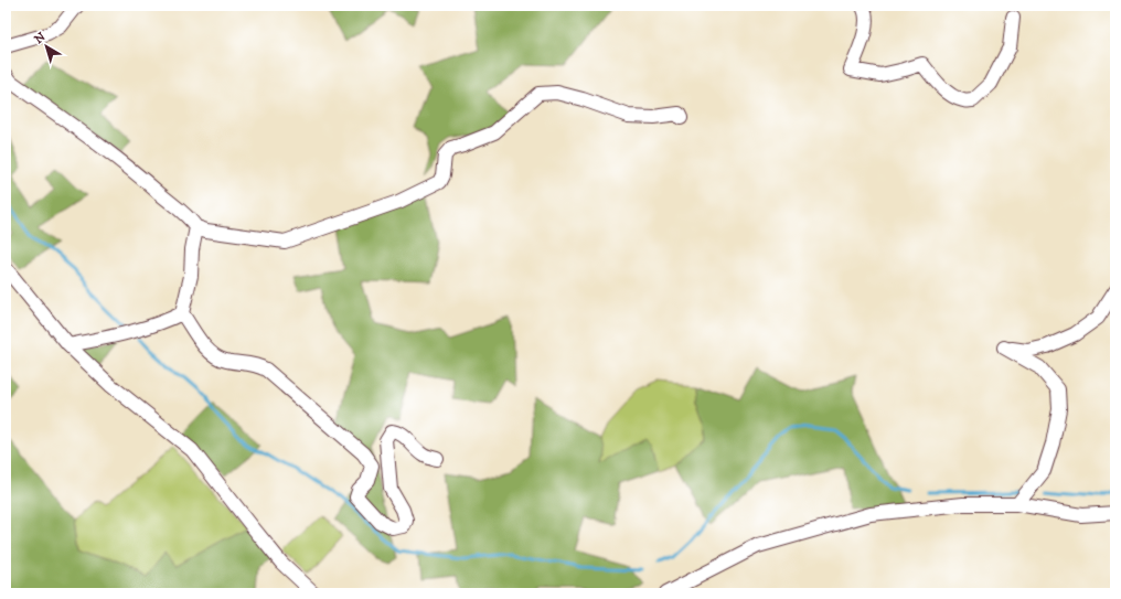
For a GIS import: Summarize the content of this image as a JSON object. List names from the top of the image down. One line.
{"north":"top left"}
